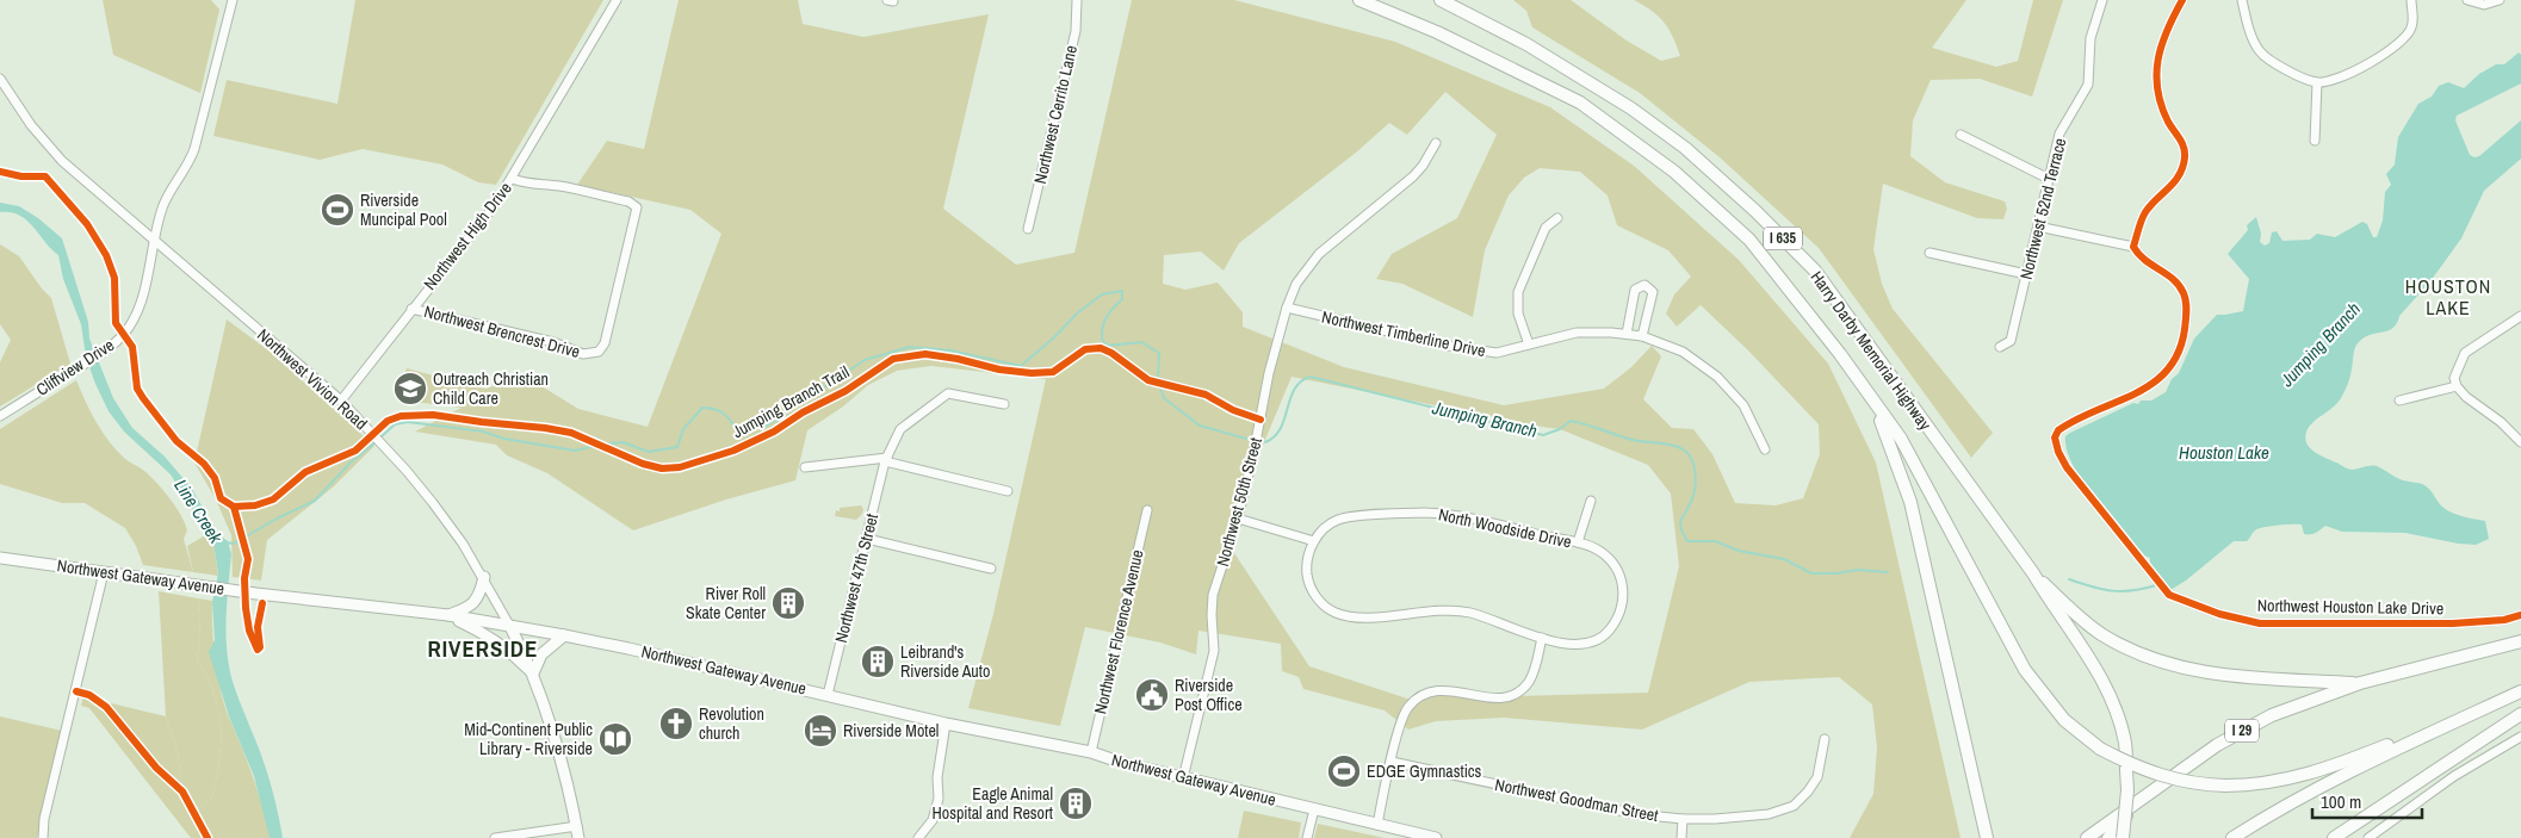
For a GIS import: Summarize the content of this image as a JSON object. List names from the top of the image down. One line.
{"streets":{"highway":["I 635","Harry Darby Memorial Highway","I 29"],"main road":["Northwest Vivion Road","Northwest Gateway Avenue"],"street":["Northwest Cerrito Lane","Northwest 52nd Terrace","Northwest High Drive","Northwest Brencrest Drive","Northwest Timberline Drive","Cliffview Drive","Northwest 50th Street","North Woodside Drive","Northwest 47th Street","Northwest Houston Lake Drive","Northwest Florence Avenue","Northwest Goodman Street"],"cycle path":["Jumping Branch Trail"]},"crossings":[["Northwest High Drive","Northwest Brencrest Drive"],["Northwest High Drive","Northwest Vivion Road"],["Northwest Timberline Drive","Northwest 50th Street"],["Cliffview Drive","Northwest Vivion Road"],["Northwest Vivion Road","Northwest Gateway Avenue"],["Northwest 50th Street","Northwest Gateway Avenue"],["Northwest Gateway Avenue","Northwest 47th Street"],["Northwest Gateway Avenue","Northwest Florence Avenue"]],"districts":["HOUSTON LAKE","RIVERSIDE"],"water":["Jumping Branch","Houston Lake","Line Creek"],"places":{"sports":["Riverside Muncipal Pool","EDGE Gymnastics"],"school or university":["Outreach Christian Child Care"],"building":["River Roll Skate Center","Leibrand's Riverside Auto","Eagle Animal Hospital and Resort"],"public building":["Riverside Post Office"],"church":["Revolution church"],"hotel":["Riverside Motel"],"library":["Mid-Continent Public Library - Riverside"]},"scale_bar":"100 m"}
